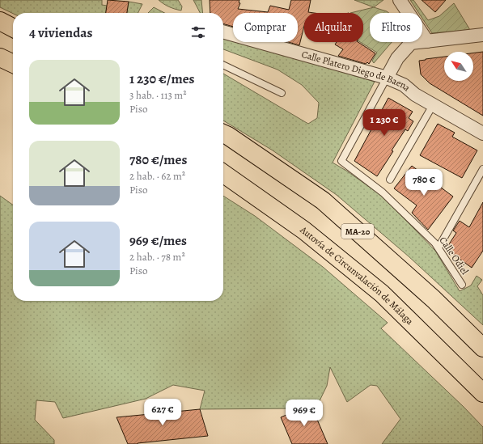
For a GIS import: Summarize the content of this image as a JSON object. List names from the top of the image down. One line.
{"streets":{"highway":["MA-20","Autovía de Circunvalación de Málaga"],"street":["Calle Platero Diego de Baena"],"lane":["Calle Odiel"]},"crossings":[["Calle Platero Diego de Baena","Calle Odiel"]],"north":"top left","page":{"chip":["Comprar","Alquilar","Filtros"],"heading":"4 viviendas","list":[{"name":"1 230 €/mes","note":"3 hab. · 113 m² · Piso"},{"name":"780 €/mes","note":"2 hab. · 62 m² · Piso"},{"name":"969 €/mes","note":"2 hab. · 78 m² · Piso"}],"price":["1 230 €","780 €","627 €","969 €"]}}
